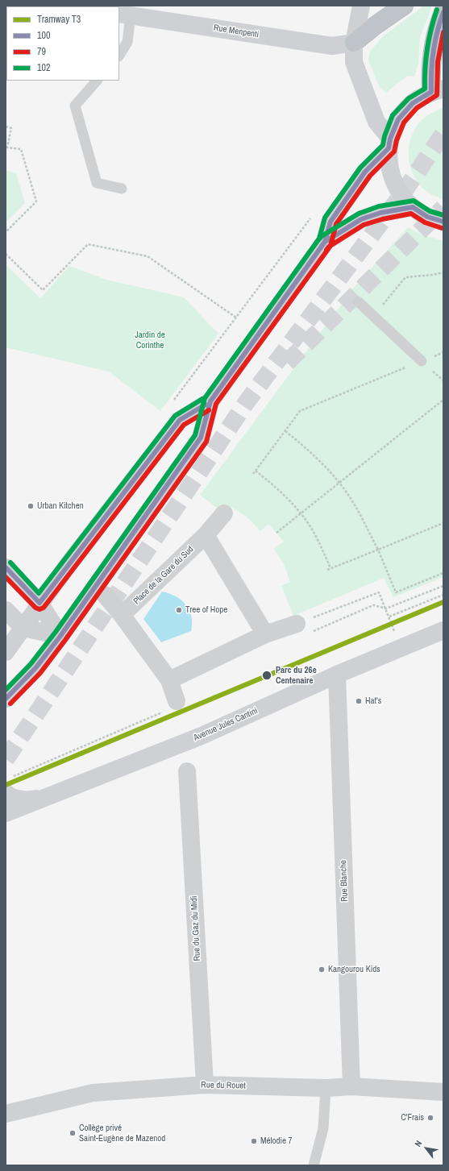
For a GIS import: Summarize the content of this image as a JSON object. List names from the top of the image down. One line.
{"streets":{"main road":["Rue Menpenti","Avenue Jules Cantini"],"street":["Place de la Gare du Sud","Rue Blanche","Rue du Gaz du Midi","Rue du Rouet"]},"crossings":[["Avenue Jules Cantini","Rue Blanche"],["Rue Blanche","Rue du Rouet"],["Rue du Gaz du Midi","Rue du Rouet"]],"parks":["Jardin de Corinthe"],"places":["Urban Kitchen","Tree of Hope","Parc du 26e Centenaire","Hat's","Kangourou Kids","C'Frais","Collège privé Saint-Eugène de Mazenod","Mélodie 7"],"lines":["transit line 102","transit line 100","transit line 79","tram line T3"],"legend":["Tramway T3","100","79","102"],"north":"top left"}
